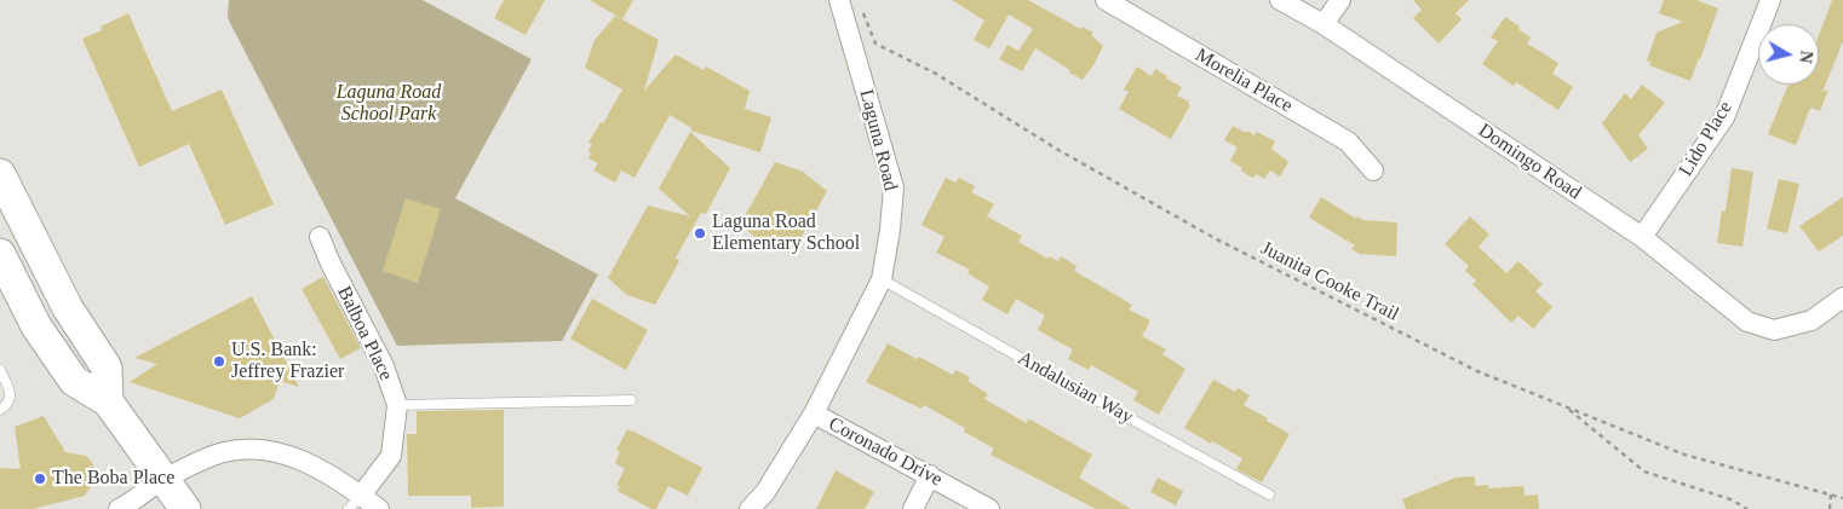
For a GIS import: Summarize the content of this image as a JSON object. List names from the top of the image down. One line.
{"streets":{"street":["Morelia Place","Lido Place","Laguna Road","Domingo Road","Balboa Place","Coronado Drive"],"lane":["Andalusian Way"],"path":["Juanita Cooke Trail"]},"crossings":[["Lido Place","Domingo Road"],["Laguna Road","Andalusian Way"],["Laguna Road","Coronado Drive"]],"parks":["Laguna Road School Park"],"places":["Laguna Road Elementary School","U.S. Bank: Jeffrey Frazier","The Boba Place"],"north":"right"}
